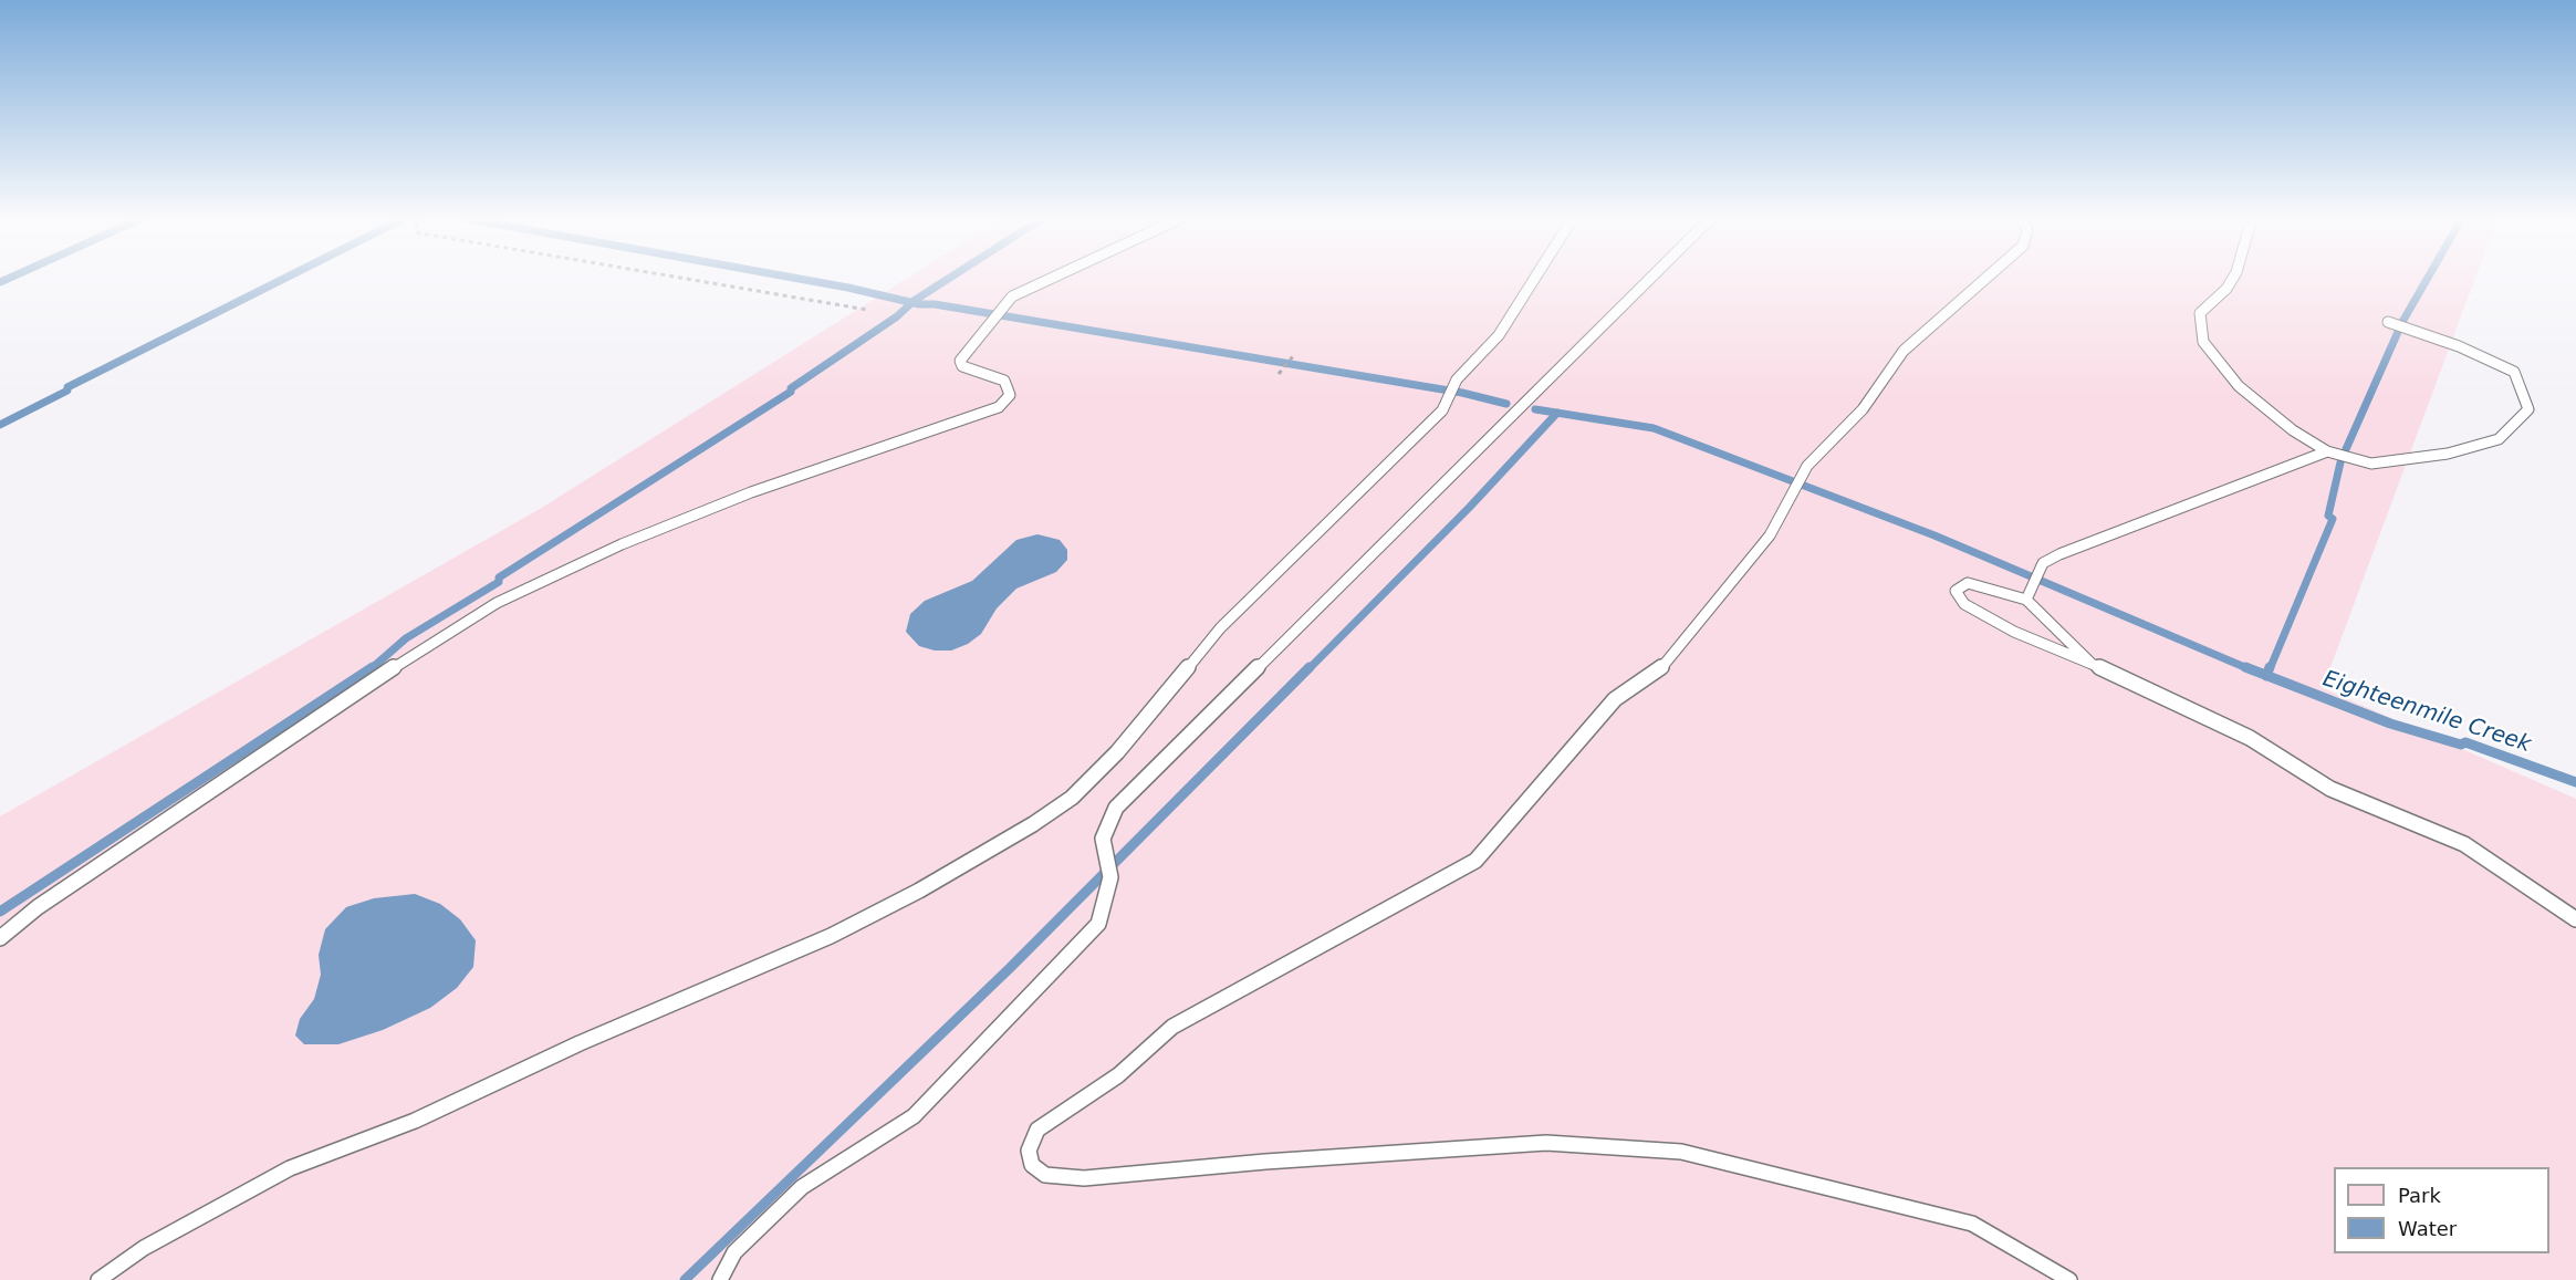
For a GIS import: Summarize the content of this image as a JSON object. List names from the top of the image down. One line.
{"water":["Eighteenmile Creek"],"legend":["Park","Water"]}
